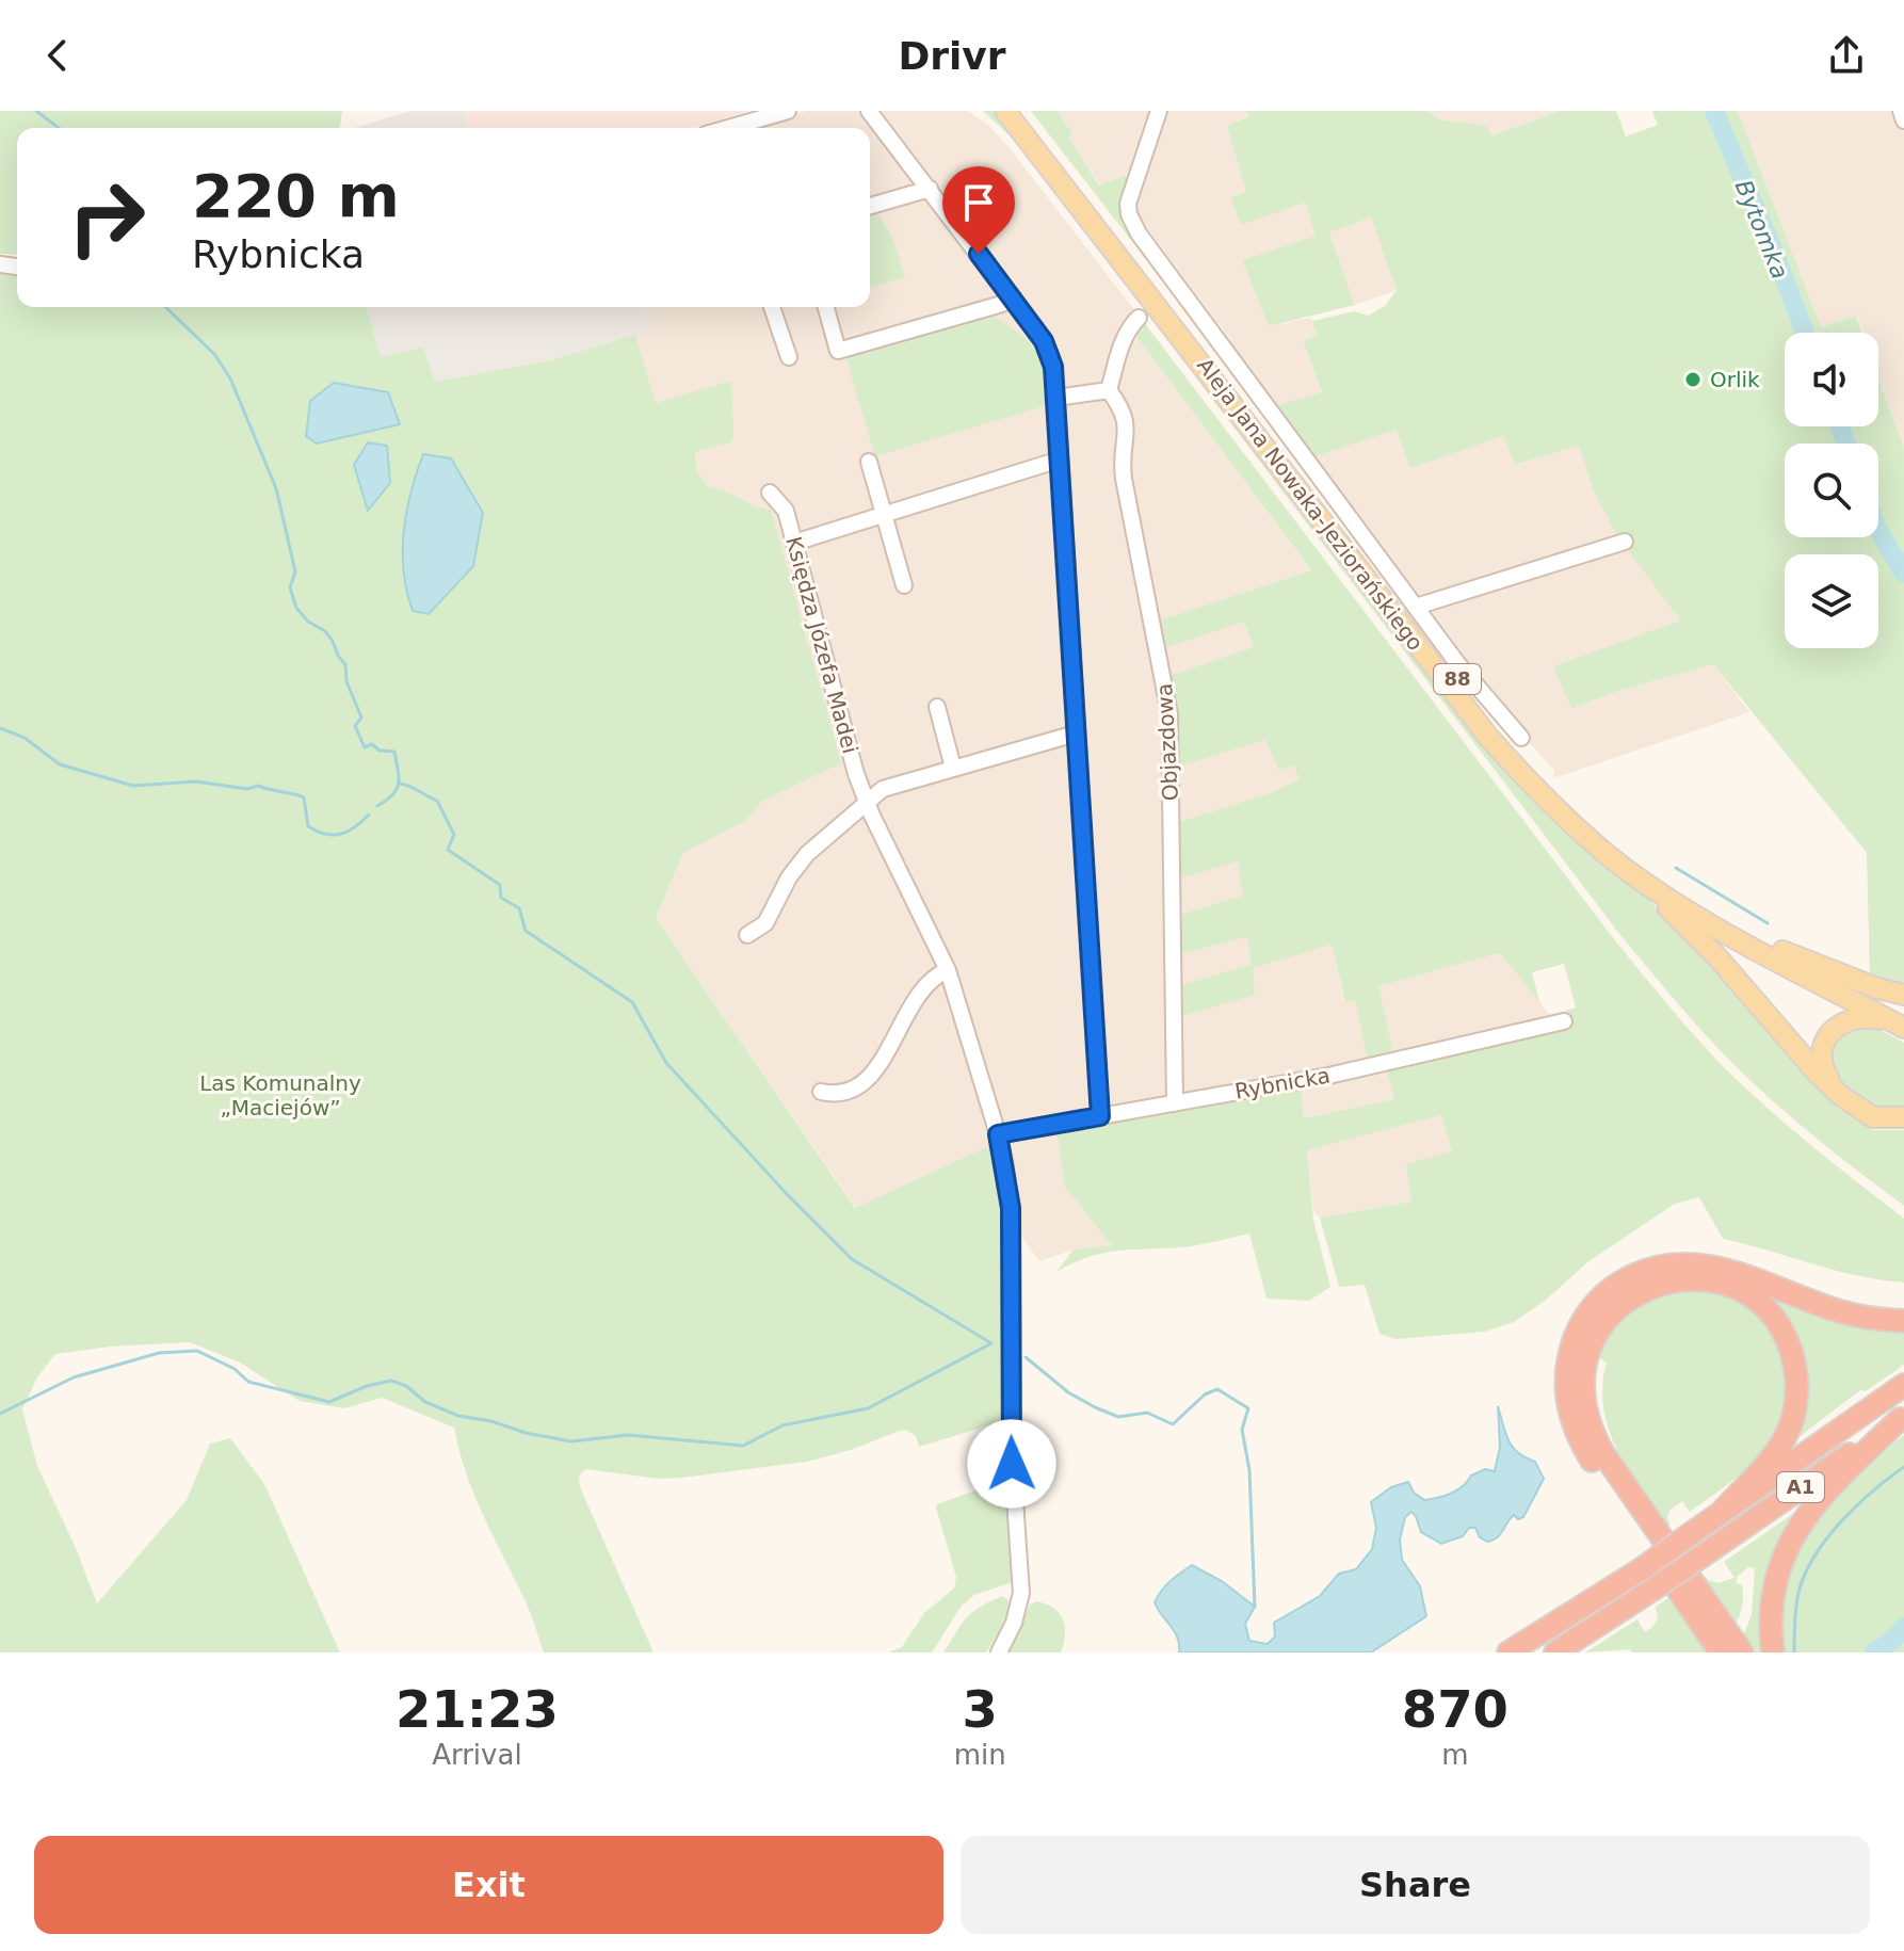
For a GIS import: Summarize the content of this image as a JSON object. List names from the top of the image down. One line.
{"streets":{"highway":["A1"],"main road":["Aleja Jana Nowaka-Jeziorańskiego","88"],"street":["Księdza Józefa Madei","Objazdowa","Rybnicka"]},"crossings":[["Księdza Józefa Madei","Rybnicka"],["Objazdowa","Rybnicka"]],"water":["Bytomka"],"parks":["Las Komunalny „Maciejów”"],"places":["Orlik"],"page":{"header":"Drivr","turn":["220 m","Rybnicka"],"eta":["21:23","Arrival","3","min","870","m"],"buttons":["Exit","Share"]}}
